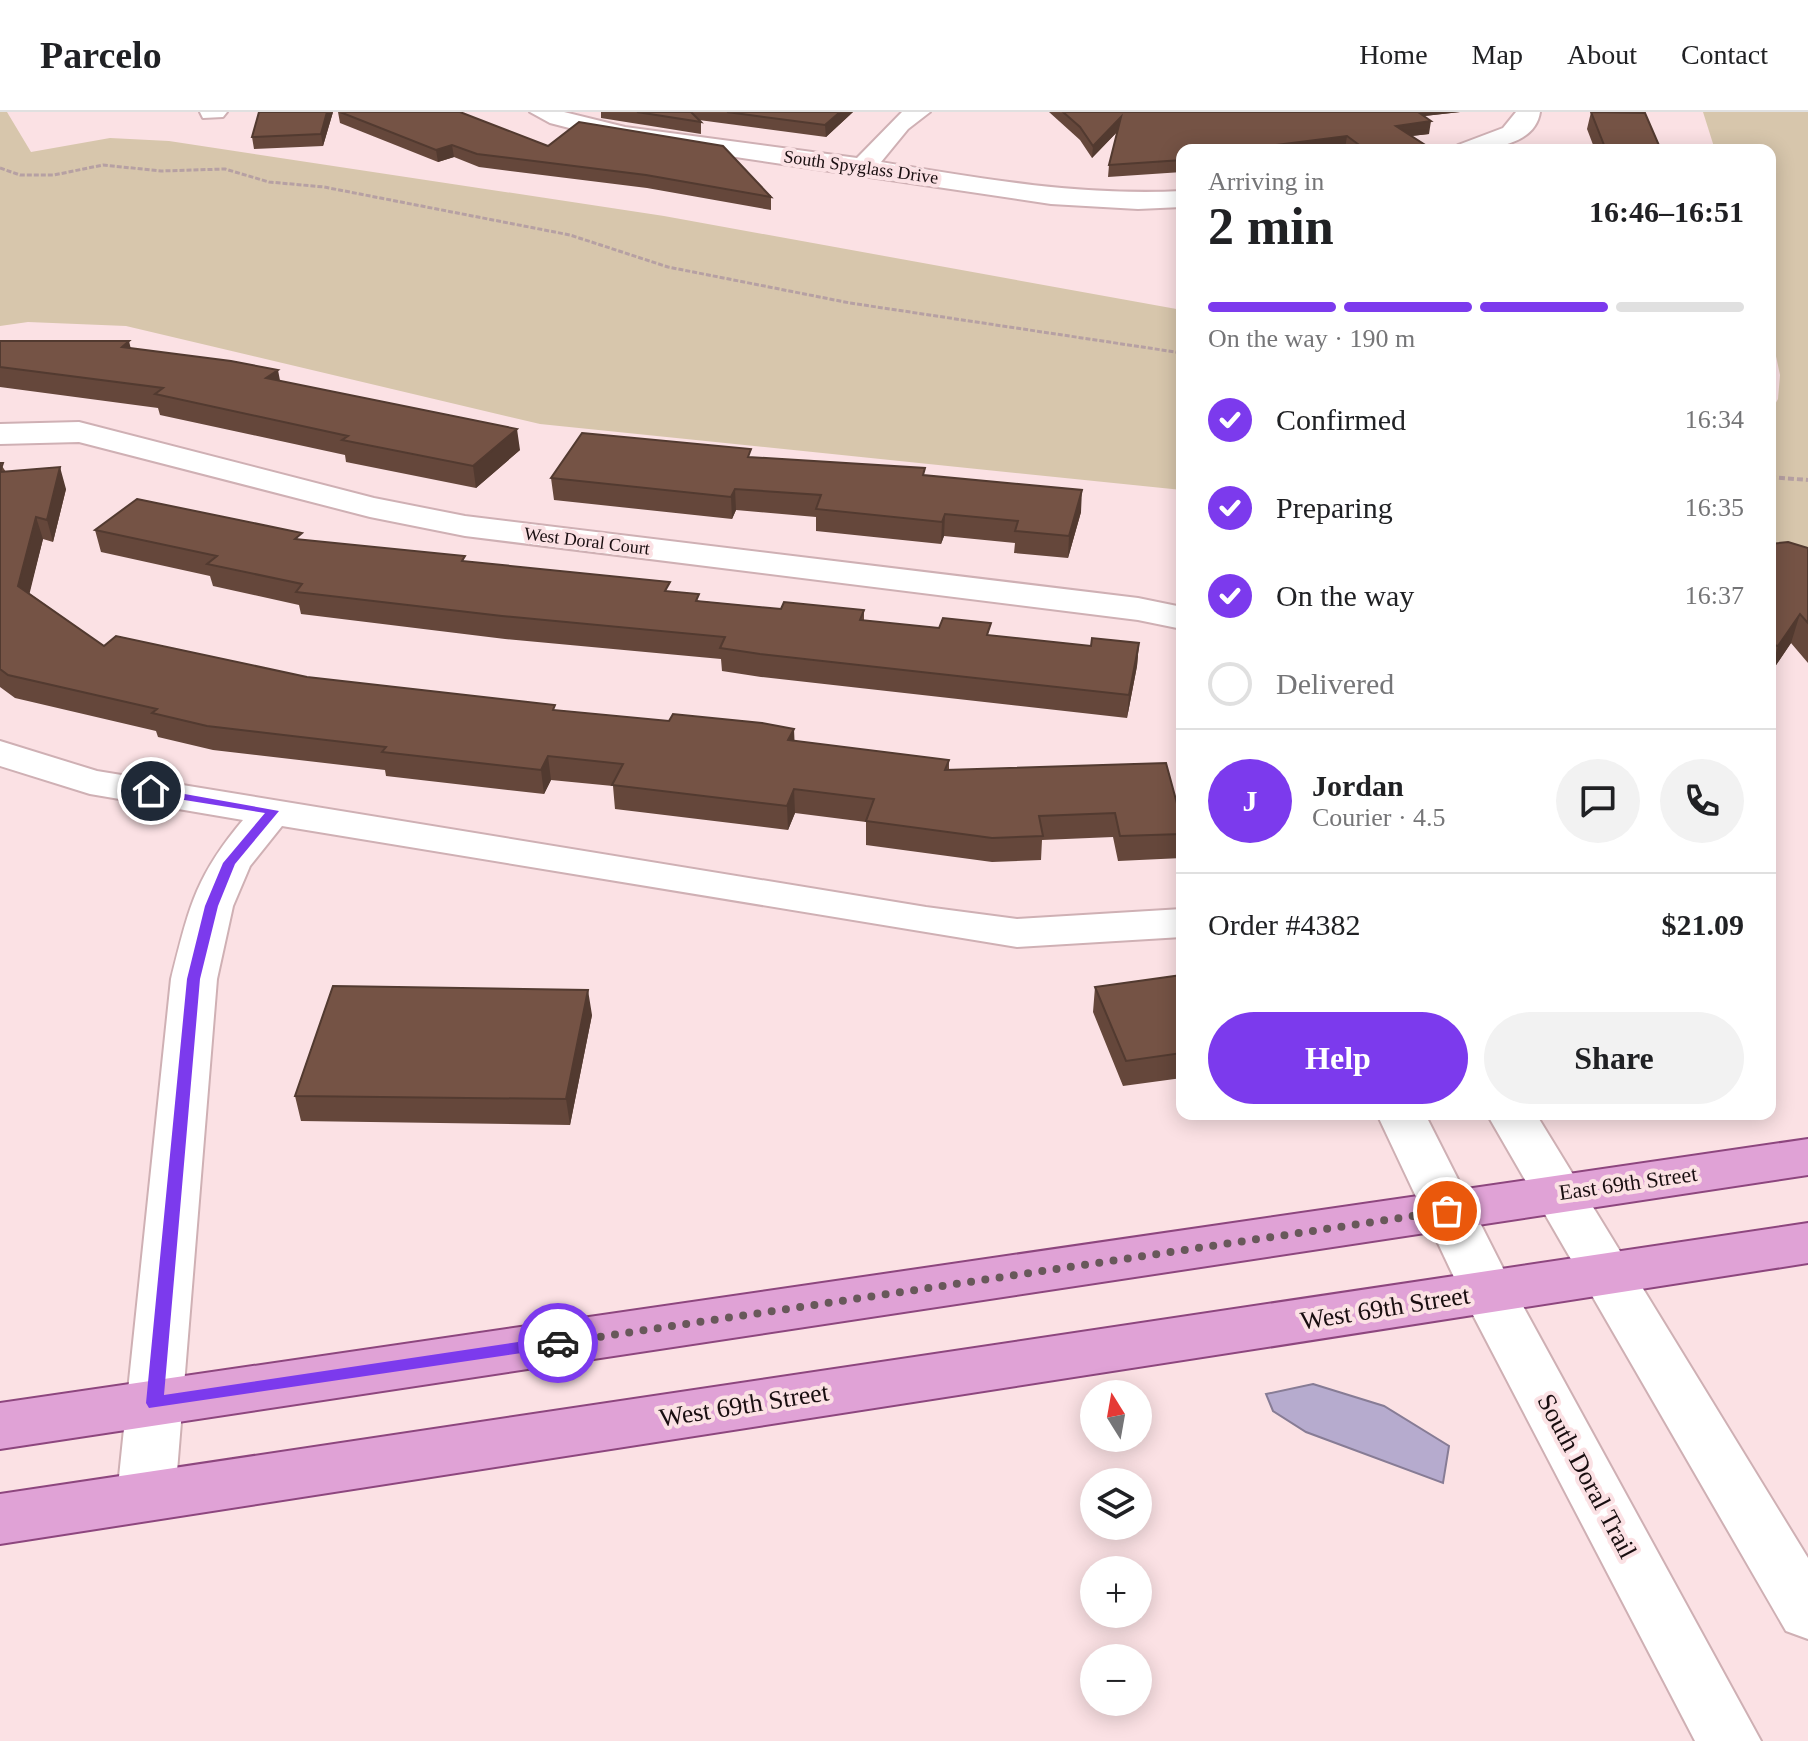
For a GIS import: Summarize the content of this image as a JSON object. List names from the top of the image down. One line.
{"streets":{"main road":["East 69th Street","West 69th Street"],"street":["South Spyglass Drive","West Doral Court","South Doral Trail"]},"crossings":[["East 69th Street","South Doral Trail"],["West 69th Street","South Doral Trail"]],"north":"top","page":{"header":"Parcelo","nav":["Home","Map","About","Contact"],"heading":["2 min","Arriving in","16:46–16:51"],"panel":["Jordan","Courier · 4.5","Order #4382","$21.09"],"bar":"On the way · 190 m","list":[["Confirmed","16:34"],["Preparing","16:35"],["On the way","16:37"],"Delivered"],"round":"J","buttons":["Help","Share"],"map_buttons":["+","−"]}}
